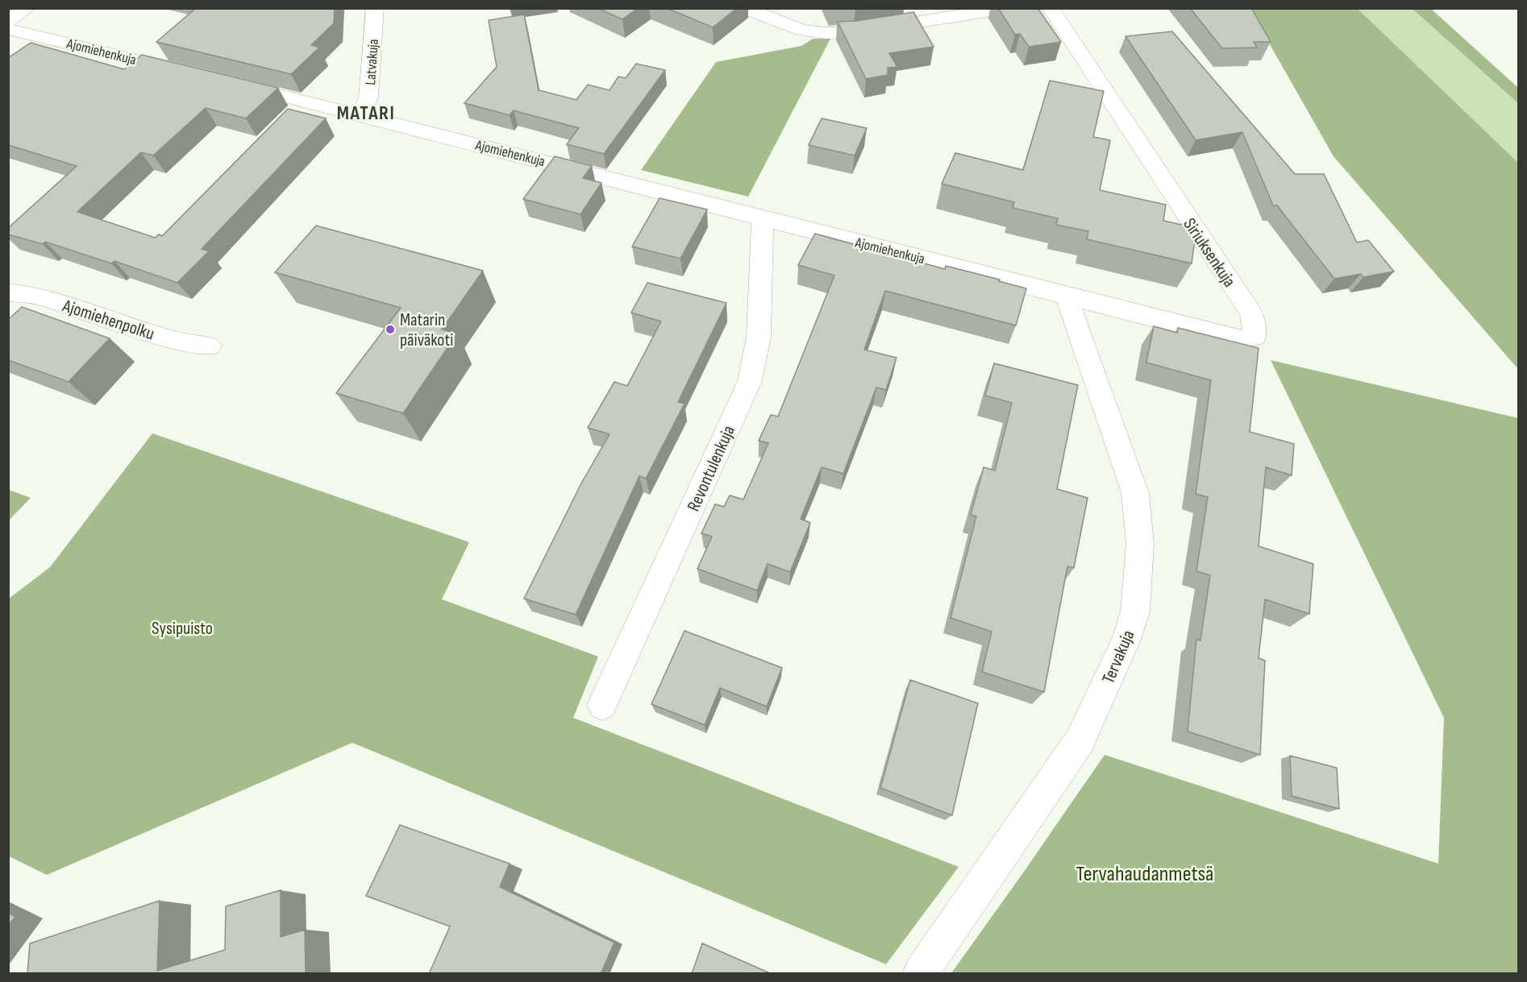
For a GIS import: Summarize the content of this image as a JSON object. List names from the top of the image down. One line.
{"streets":{"street":["Ajomiehenkuja","Latvakuja","Siriuksenkuja","Ajomiehenpolku","Revontulenkuja","Tervakuja"]},"crossings":[["Ajomiehenkuja","Latvakuja"],["Ajomiehenkuja","Siriuksenkuja"],["Ajomiehenkuja","Revontulenkuja"],["Ajomiehenkuja","Tervakuja"],["Siriuksenkuja","Tervakuja"]],"districts":["MATARI"],"parks":["Sysipuisto","Tervahaudanmetsä"],"places":["Matarin päiväkoti"]}
